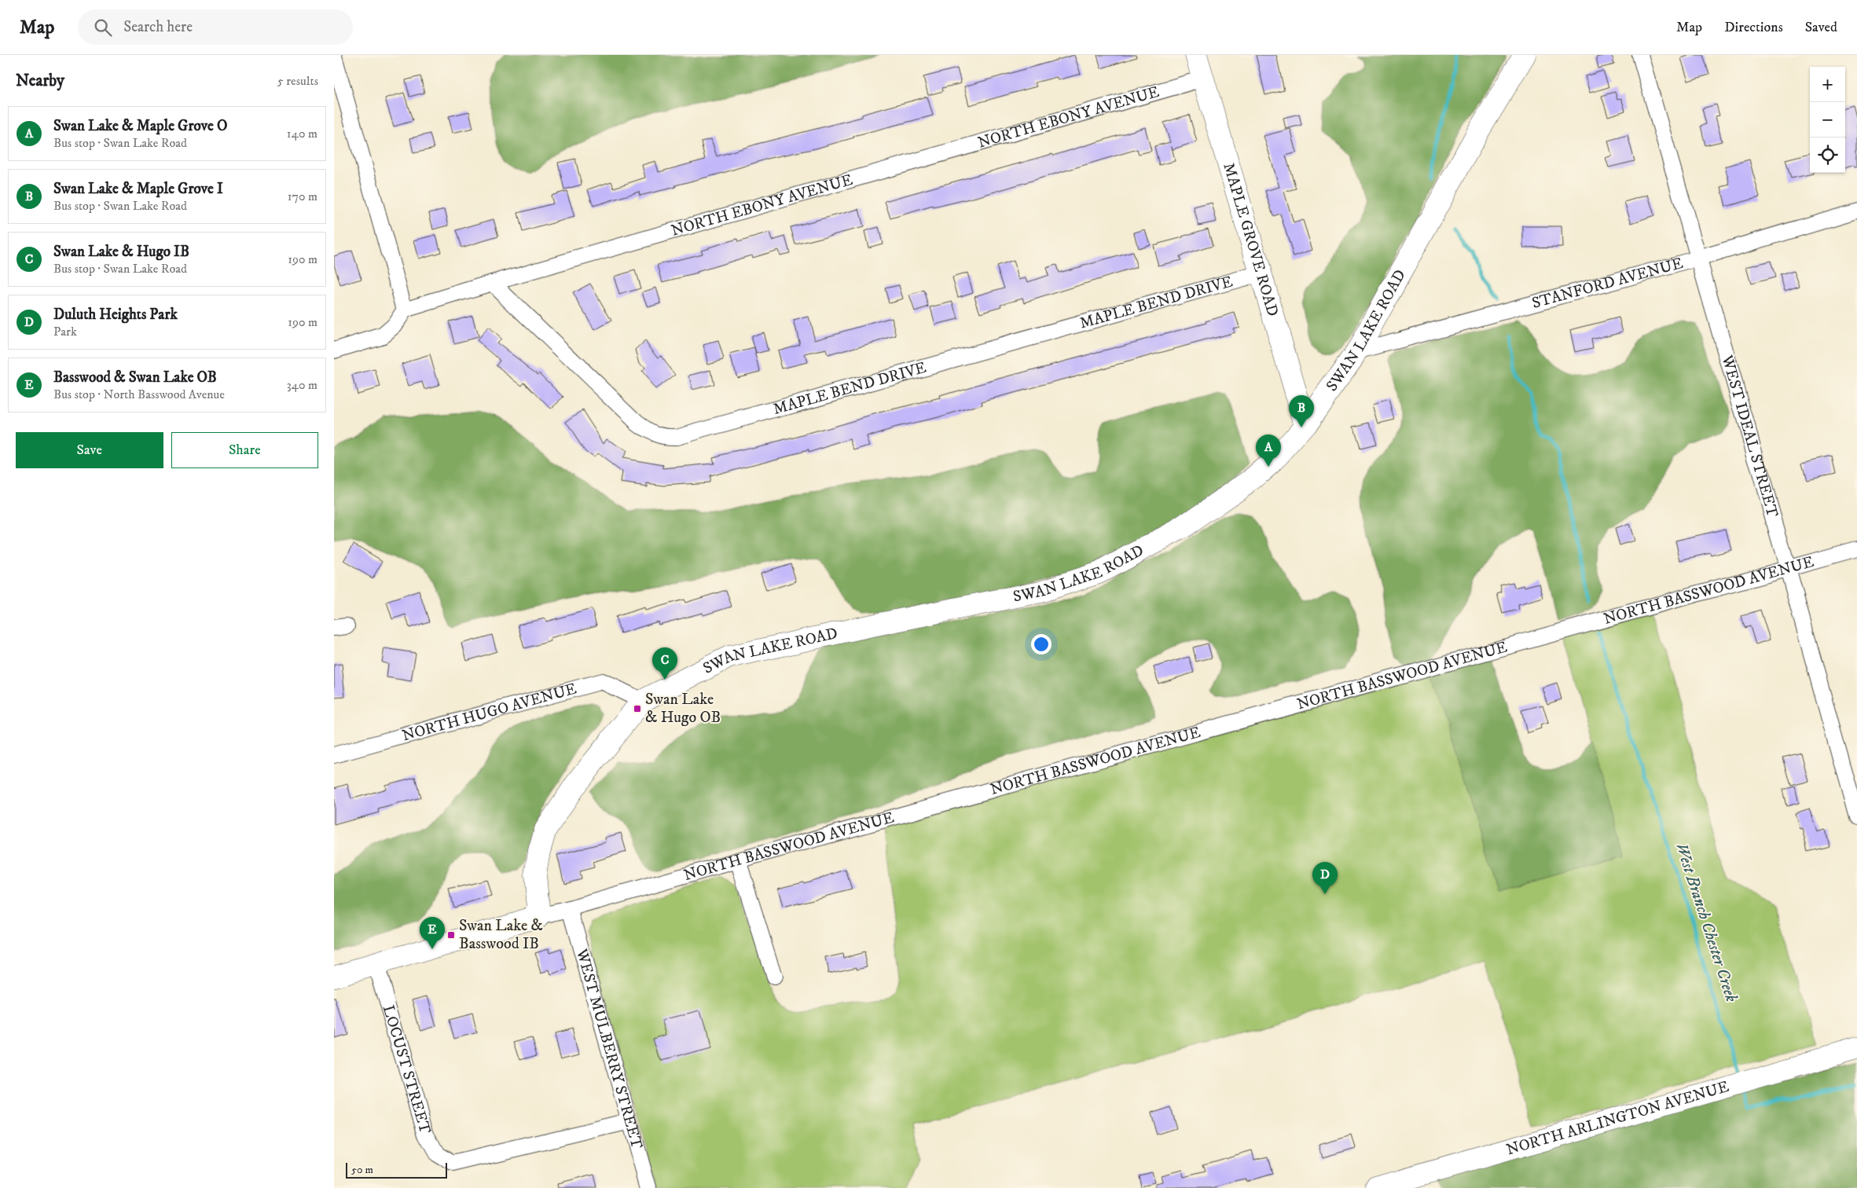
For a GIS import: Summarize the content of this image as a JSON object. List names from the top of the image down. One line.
{"streets":{"street":["NORTH EBONY AVENUE","MAPLE GROVE ROAD","STANFORD AVENUE","MAPLE BEND DRIVE","SWAN LAKE ROAD","WEST IDEAL STREET","NORTH BASSWOOD AVENUE","NORTH HUGO AVENUE","WEST MULBERRY STREET","LOCUST STREET","NORTH ARLINGTON AVENUE"]},"crossings":[["NORTH EBONY AVENUE","MAPLE GROVE ROAD"],["NORTH EBONY AVENUE","MAPLE BEND DRIVE"],["MAPLE GROVE ROAD","MAPLE BEND DRIVE"],["MAPLE GROVE ROAD","SWAN LAKE ROAD"],["STANFORD AVENUE","SWAN LAKE ROAD"],["STANFORD AVENUE","WEST IDEAL STREET"],["SWAN LAKE ROAD","NORTH BASSWOOD AVENUE"],["SWAN LAKE ROAD","NORTH HUGO AVENUE"],["WEST IDEAL STREET","NORTH BASSWOOD AVENUE"],["NORTH BASSWOOD AVENUE","WEST MULBERRY STREET"],["NORTH BASSWOOD AVENUE","LOCUST STREET"],["WEST MULBERRY STREET","LOCUST STREET"]],"water":["West Branch Chester Creek"],"places":{"transit":["Swan Lake & Hugo OB","Swan Lake & Basswood IB"]},"scale_bar":"50 m","page":{"header":"Map","search":"Search here","nav":["Map","Directions","Saved"],"heading":["Nearby","5 results"],"map_buttons":["+","−"],"list":[{"mark":"A","name":"Swan Lake & Maple Grove O","note":"Bus stop · Swan Lake Road","value":"140 m"},{"mark":"B","name":"Swan Lake & Maple Grove I","note":"Bus stop · Swan Lake Road","value":"170 m"},{"mark":"C","name":"Swan Lake & Hugo IB","note":"Bus stop · Swan Lake Road","value":"190 m"},{"mark":"D","name":"Duluth Heights Park","note":"Park","value":"190 m"},{"mark":"E","name":"Basswood & Swan Lake OB","note":"Bus stop · North Basswood Avenue","value":"340 m"}],"pins":["B","A","C","D","E"],"buttons":["Save","Share"],"scale":"50 m"}}
